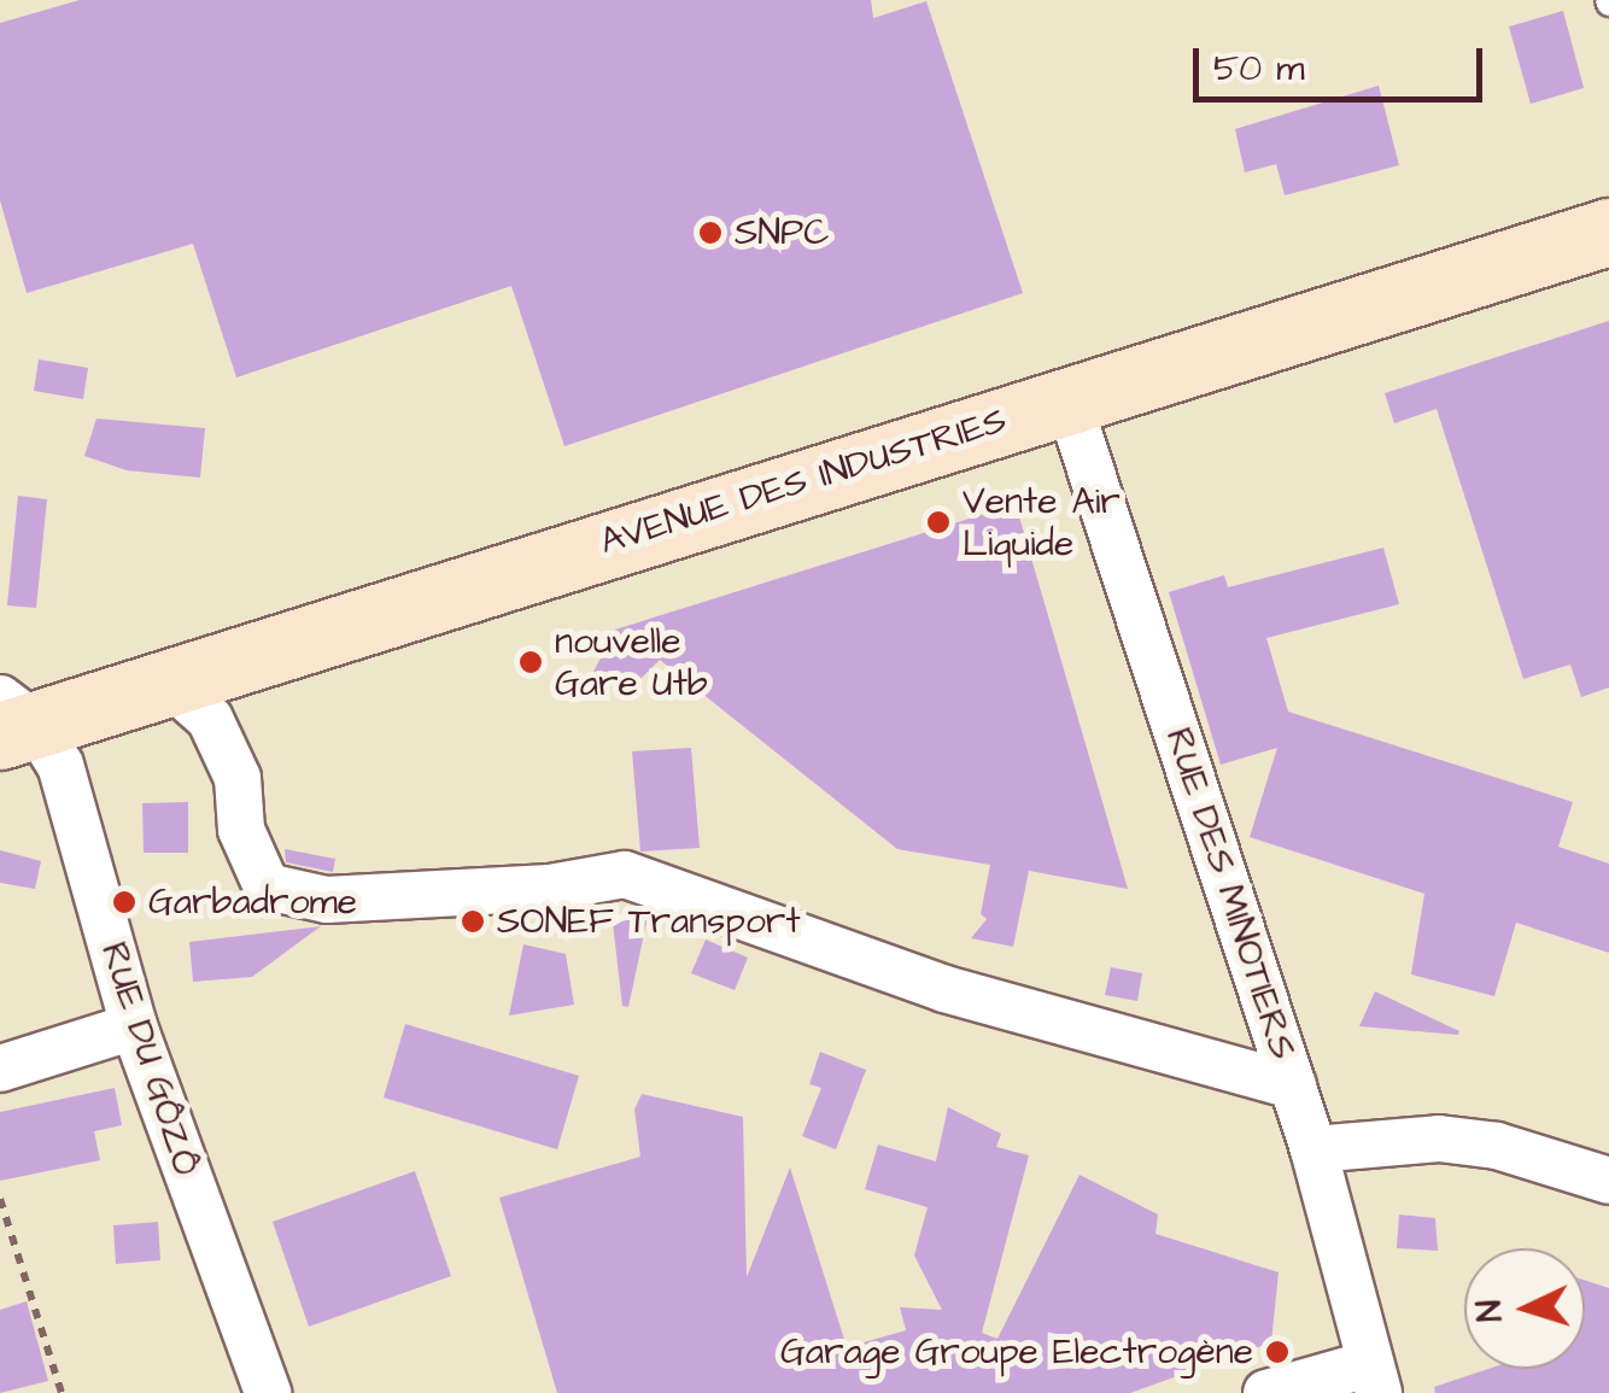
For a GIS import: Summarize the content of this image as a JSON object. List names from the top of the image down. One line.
{"streets":{"street":["AVENUE DES INDUSTRIES","RUE DES MINOTIERS","RUE DU GÔZÔ"]},"crossings":[["AVENUE DES INDUSTRIES","RUE DES MINOTIERS"],["AVENUE DES INDUSTRIES","RUE DU GÔZÔ"]],"places":["SNPC","Vente Air Liquide","nouvelle Gare Utb","Garbadrome","SONEF Transport","Garage Groupe Electrogène"],"scale_bar":"50 m","north":"left"}
